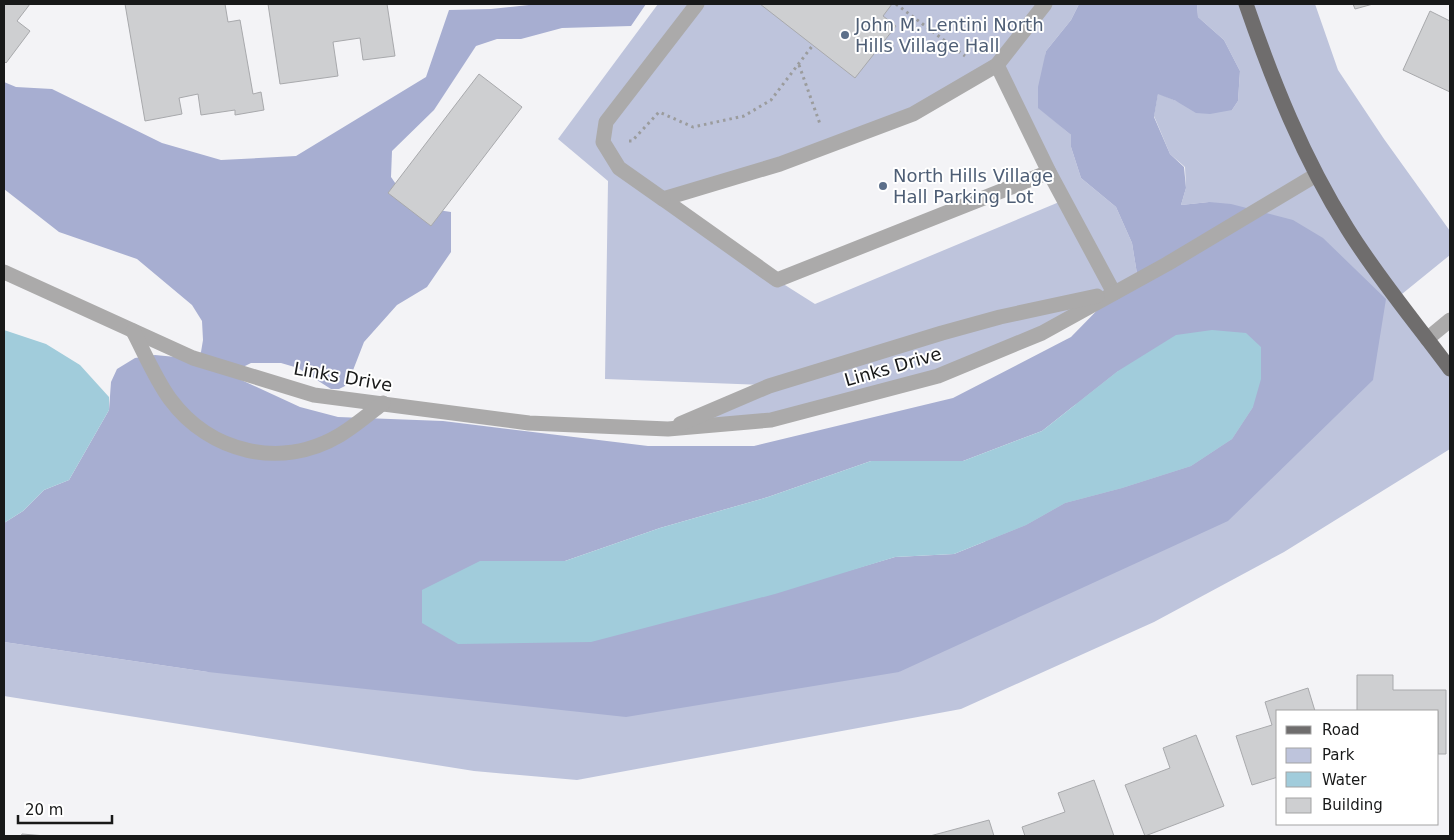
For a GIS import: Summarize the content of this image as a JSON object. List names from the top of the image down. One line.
{"streets":{"street":["Links Drive"]},"places":["John M. Lentini North Hills Village Hall","North Hills Village Hall Parking Lot"],"legend":["Road","Park","Water","Building"],"scale_bar":"20 m"}
